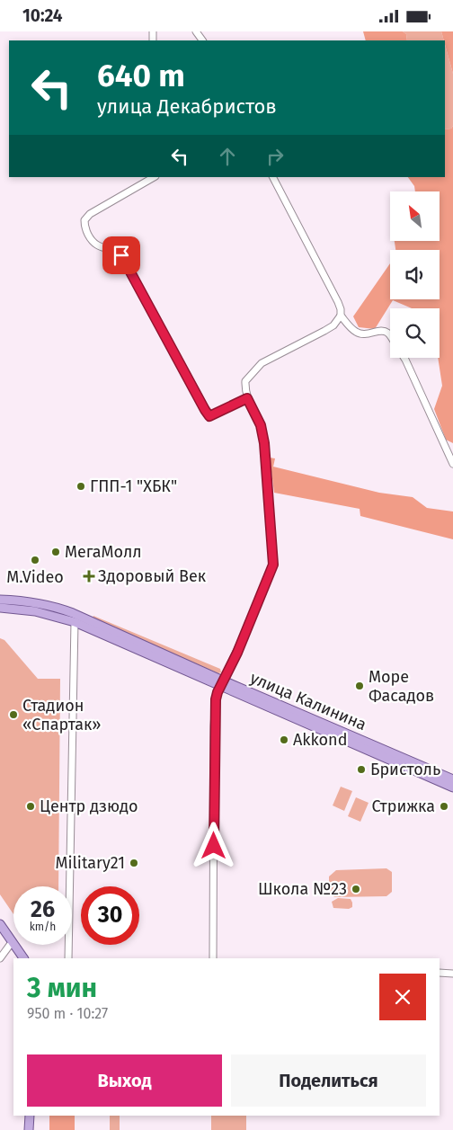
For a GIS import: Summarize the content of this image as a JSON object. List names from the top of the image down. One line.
{"streets":{"main road":["улица Калинина"]},"places":{"other":["ГПП-1 \"ХБК\"","МегаМолл","M.Video","Море Фасадов","Стадион «Спартак»","Akkond","Бристоль","Центр дзюдо","Стрижка","Military21","Школа №23"],"health":["Здоровый Век"]},"north":"top left","page":{"status":"10:24","turn":["640 m","улица Декабристов"],"speed":"26 km/h","limit":"30","heading":["3 мин","950 m · 10:27"],"buttons":["Выход","Поделиться"]}}
